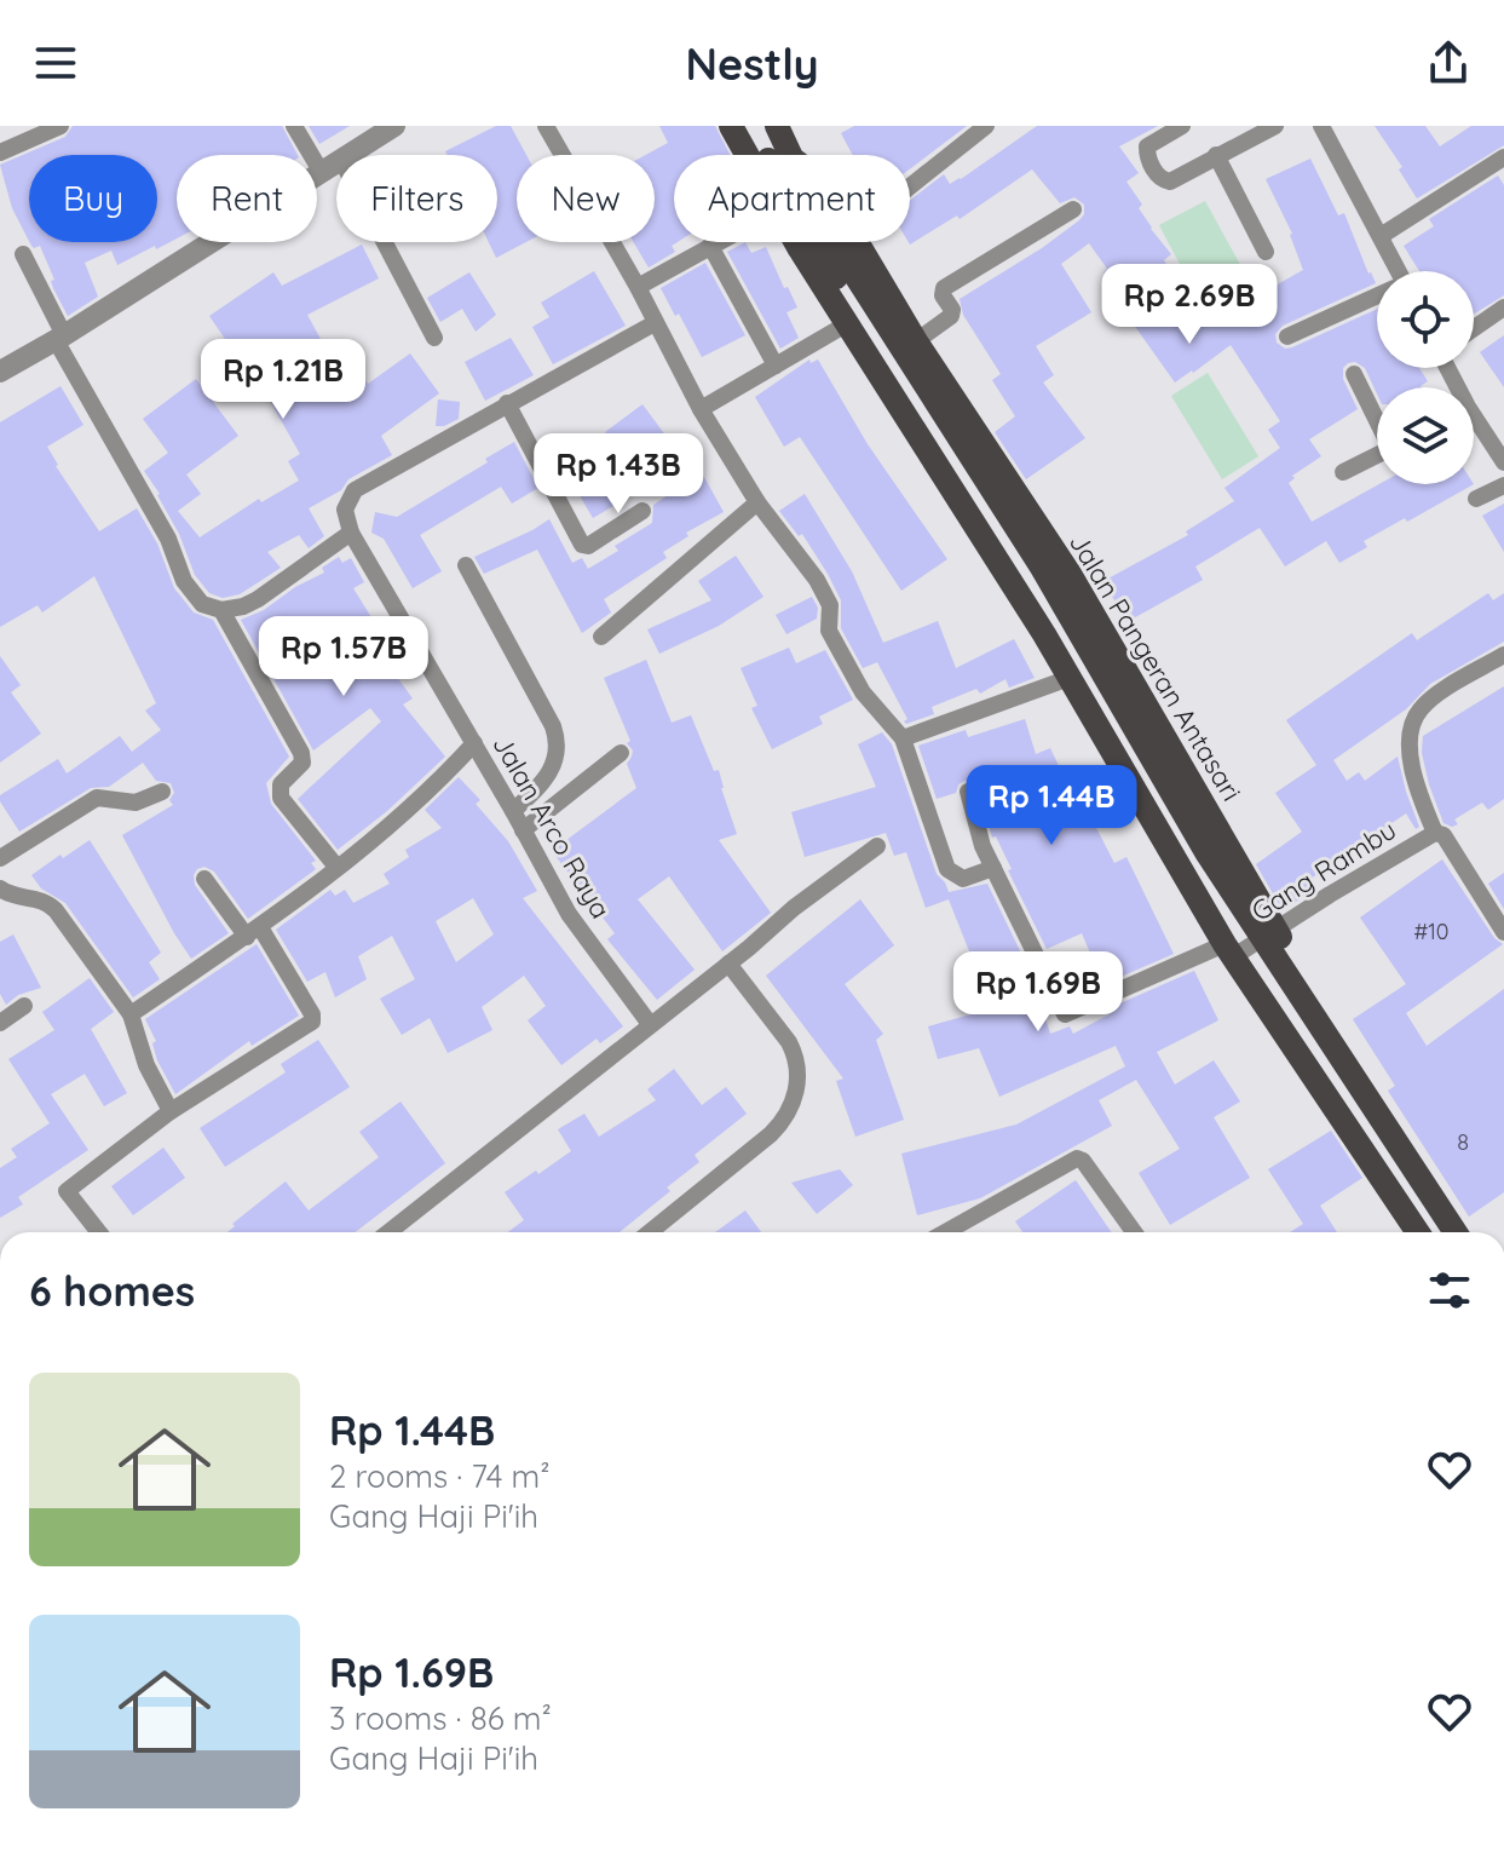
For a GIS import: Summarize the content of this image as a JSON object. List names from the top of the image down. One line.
{"streets":{"main road":["Jalan Pangeran Antasari"],"street":["Jalan Arco Raya","Gang Rambu"]},"crossings":[["Jalan Pangeran Antasari","Gang Rambu"]],"house_numbers":["#10","8"],"page":{"header":"Nestly","chip":["Buy","Rent","Filters","New","Apartment"],"price":["Rp 2.69B","Rp 1.21B","Rp 1.43B","Rp 1.57B","Rp 1.44B","Rp 1.69B"],"heading":"6 homes","list":[{"name":"Rp 1.44B","note":"2 rooms · 74 m² · Gang Haji Pi'ih"},{"name":"Rp 1.69B","note":"3 rooms · 86 m² · Gang Haji Pi'ih"}]}}
